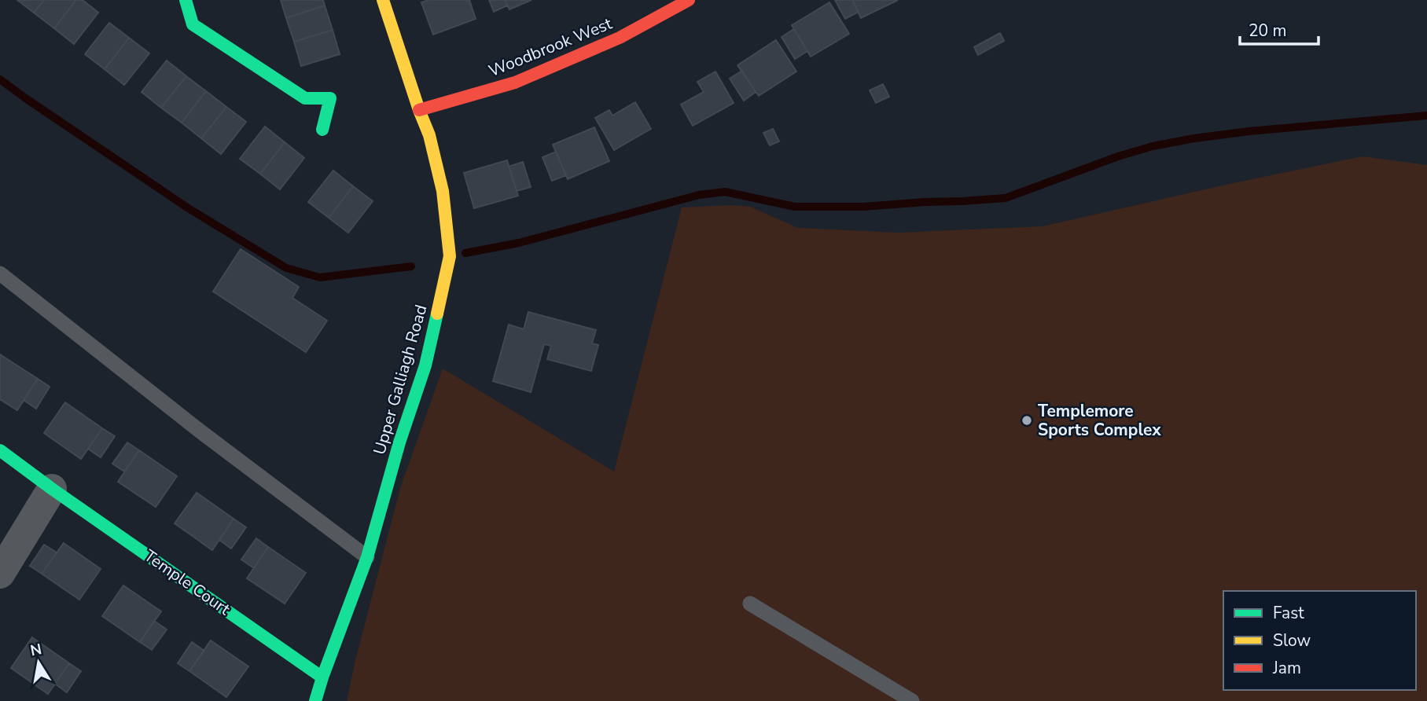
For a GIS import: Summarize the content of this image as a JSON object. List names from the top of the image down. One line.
{"streets":{"street":["Woodbrook West","Upper Galliagh Road","Temple Court"]},"crossings":[["Woodbrook West","Upper Galliagh Road"],["Upper Galliagh Road","Temple Court"]],"places":["Templemore Sports Complex"],"legend":["Fast","Slow","Jam"],"scale_bar":"20 m","north":"top"}
